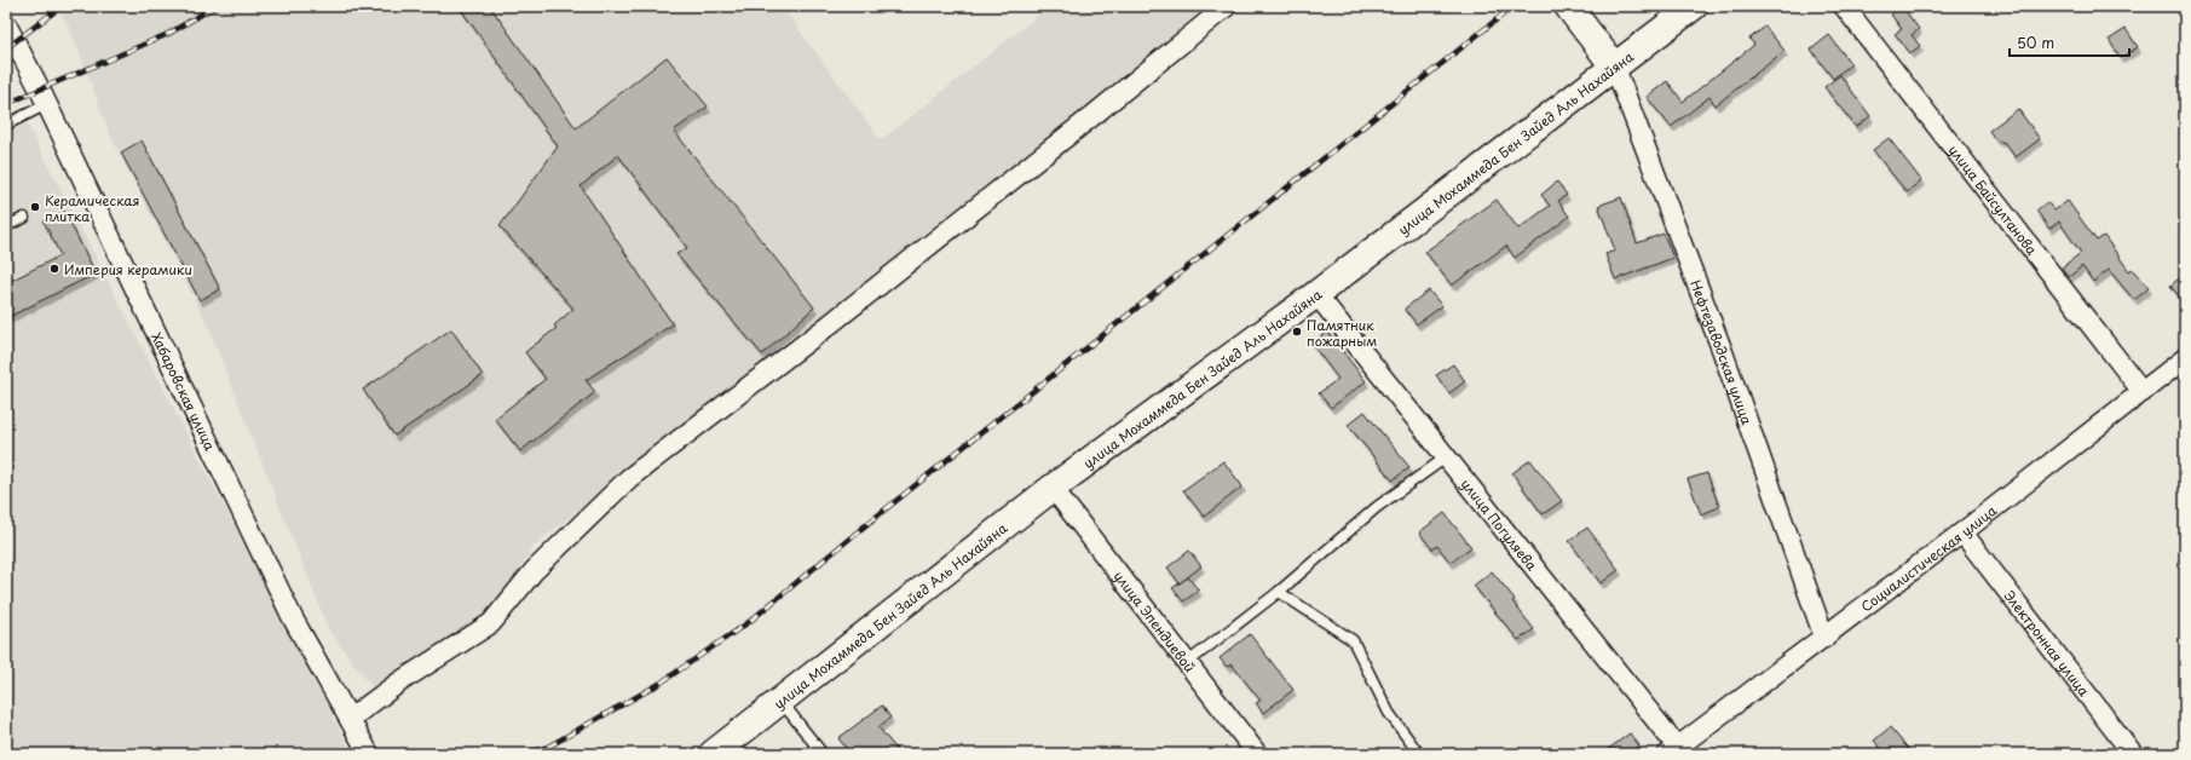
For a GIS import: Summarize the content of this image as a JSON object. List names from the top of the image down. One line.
{"streets":{"main road":["улица Мохаммеда Бен Зайед Аль Нахайяна"],"street":["улица Байсултанова","Нефтезаводская улица","Хабаровская улица","улица Погуляева","Социалистическая улица","улица Эпендиевой","Электронная улица"]},"crossings":[["улица Мохаммеда Бен Зайед Аль Нахайяна","Нефтезаводская улица"],["улица Мохаммеда Бен Зайед Аль Нахайяна","улица Погуляева"],["улица Мохаммеда Бен Зайед Аль Нахайяна","улица Эпендиевой"],["улица Байсултанова","Социалистическая улица"],["Нефтезаводская улица","Социалистическая улица"],["улица Погуляева","Социалистическая улица"],["Социалистическая улица","Электронная улица"]],"places":["Керамическая плитка","Империя керамики","Памятник пожарным"],"scale_bar":"50 m"}
